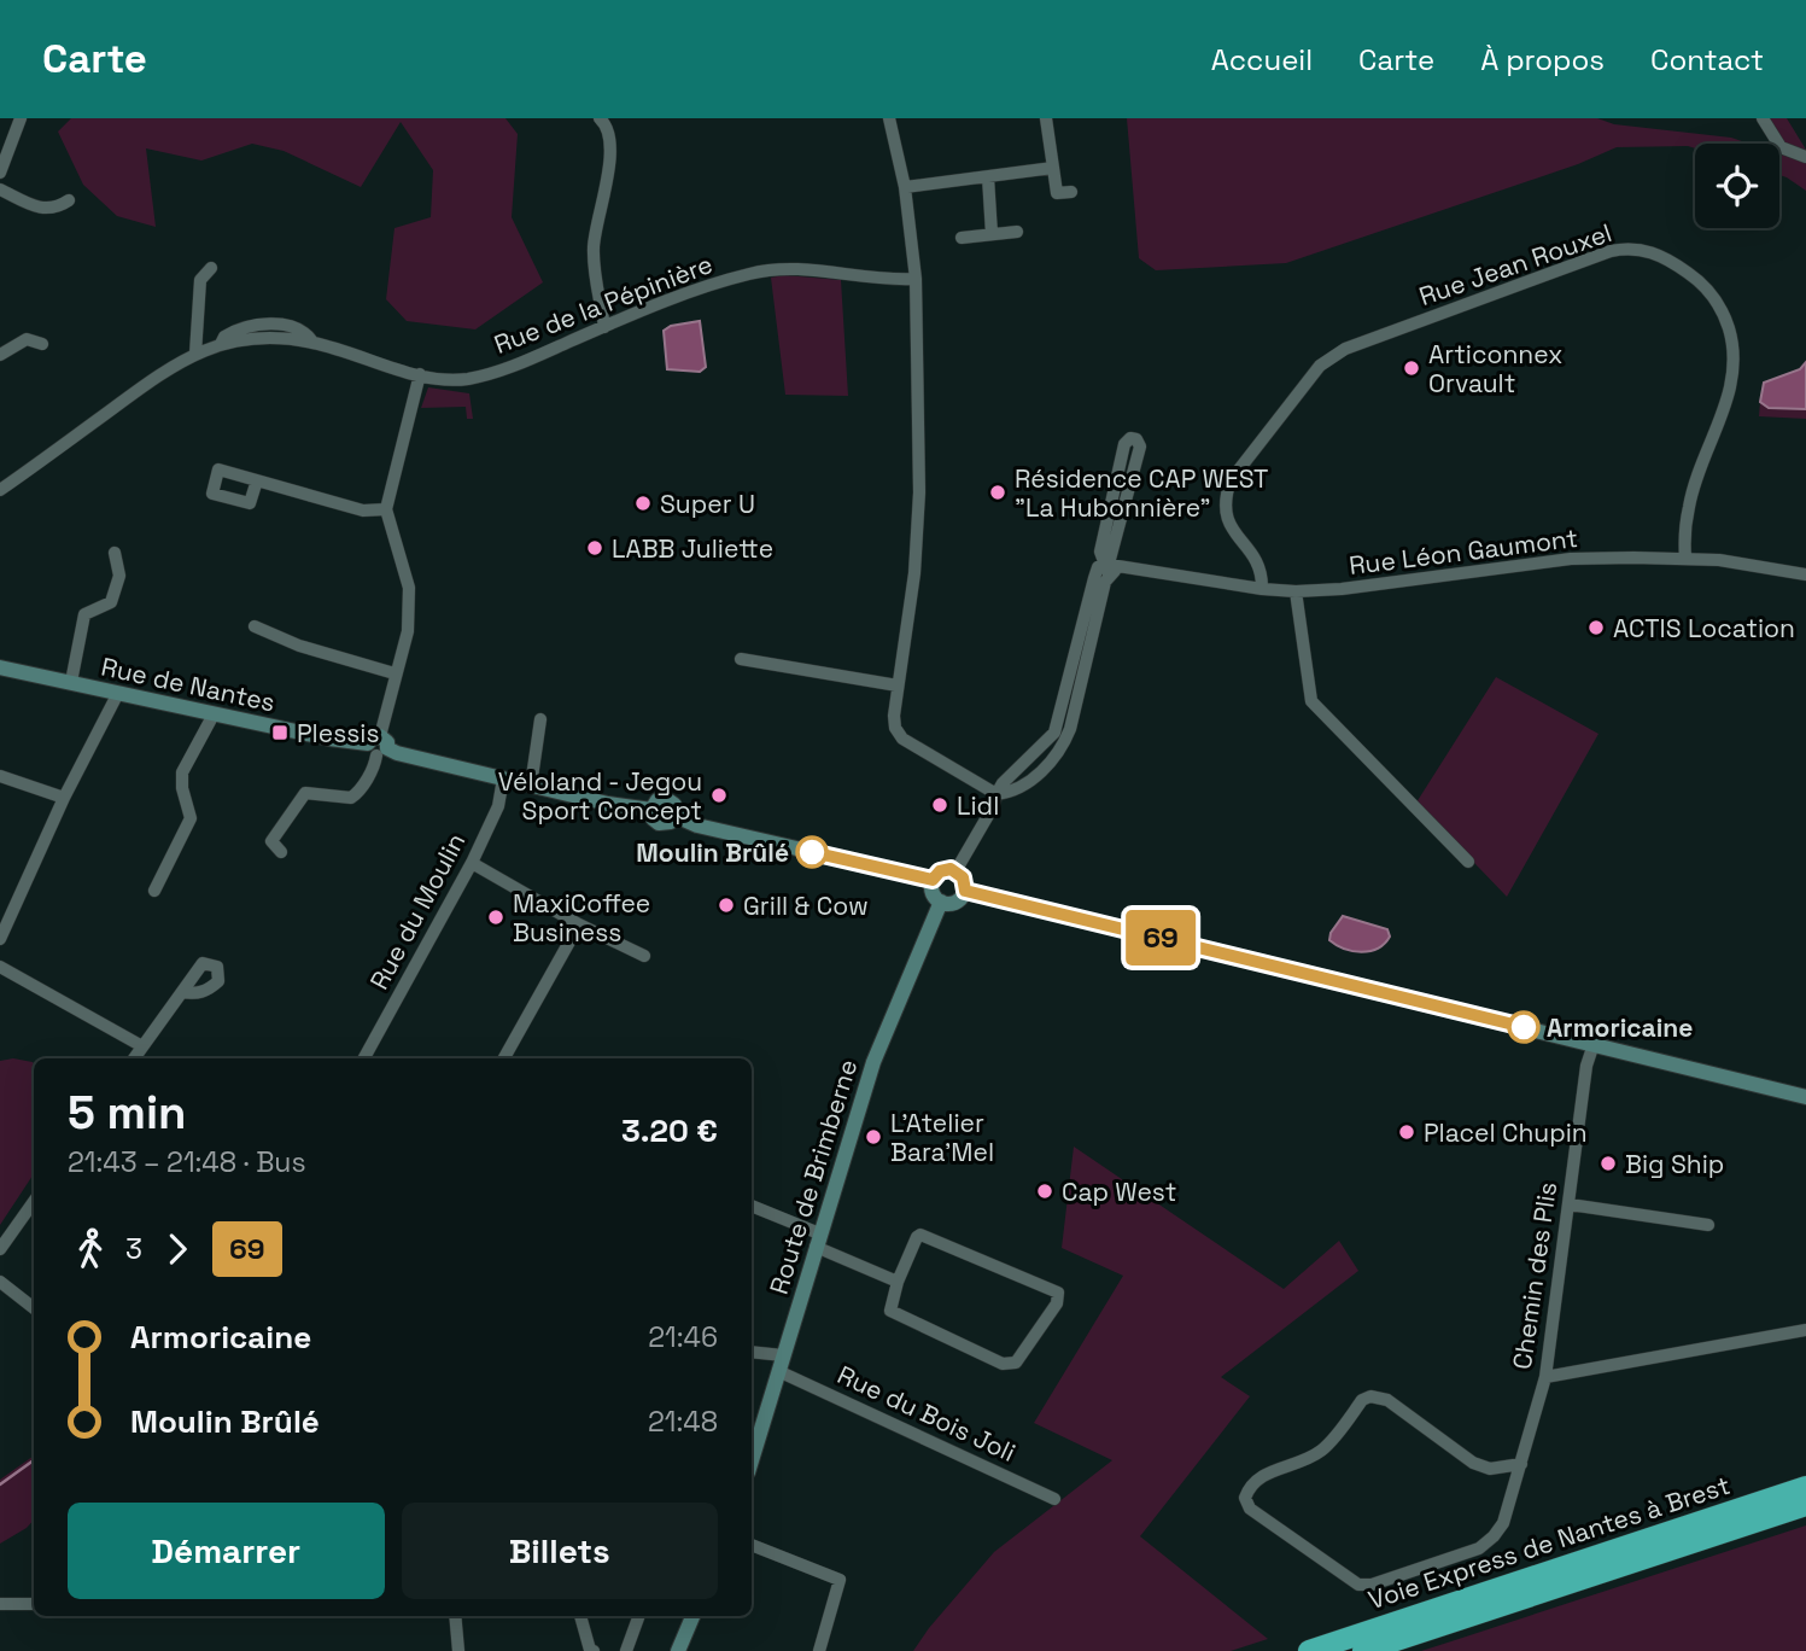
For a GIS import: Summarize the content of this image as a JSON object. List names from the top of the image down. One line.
{"streets":{"highway":["Voie Express de Nantes à Brest"],"main road":["Rue de Nantes","Route de Brimberne"],"street":["Rue Jean Rouxel","Rue de la Pépinière","Rue Léon Gaumont","Rue du Moulin","Chemin des Plis","Rue du Bois Joli"]},"crossings":[["Rue Jean Rouxel","Rue Léon Gaumont"],["Rue de Nantes","Rue du Moulin"],["Rue de Nantes","Route de Brimberne"],["Route de Brimberne","Rue du Bois Joli"]],"places":{"other":["Articonnex Orvault","Résidence CAP WEST \"La Hubonnière\"","Super U","LABB Juliette","ACTIS Location","Véloland - Jegou Sport Concept","Lidl","Moulin Brûlé","Grill & Cow","MaxiCoffee Business","Armoricaine","Placel Chupin","L'Atelier Bara'Mel","Big Ship","Cap West"],"transit":["Plessis"]},"lines":["bus line 69"],"page":{"header":"Carte","nav":["Accueil","Carte","À propos","Contact"],"on_map":"69","heading":["5 min","21:43 – 21:48 · Bus","3.20 €"],"legs":["3","69"],"list":[{"name":"Armoricaine","value":"21:46"},{"name":"Moulin Brûlé","value":"21:48"}],"buttons":["Démarrer","Billets"]}}
